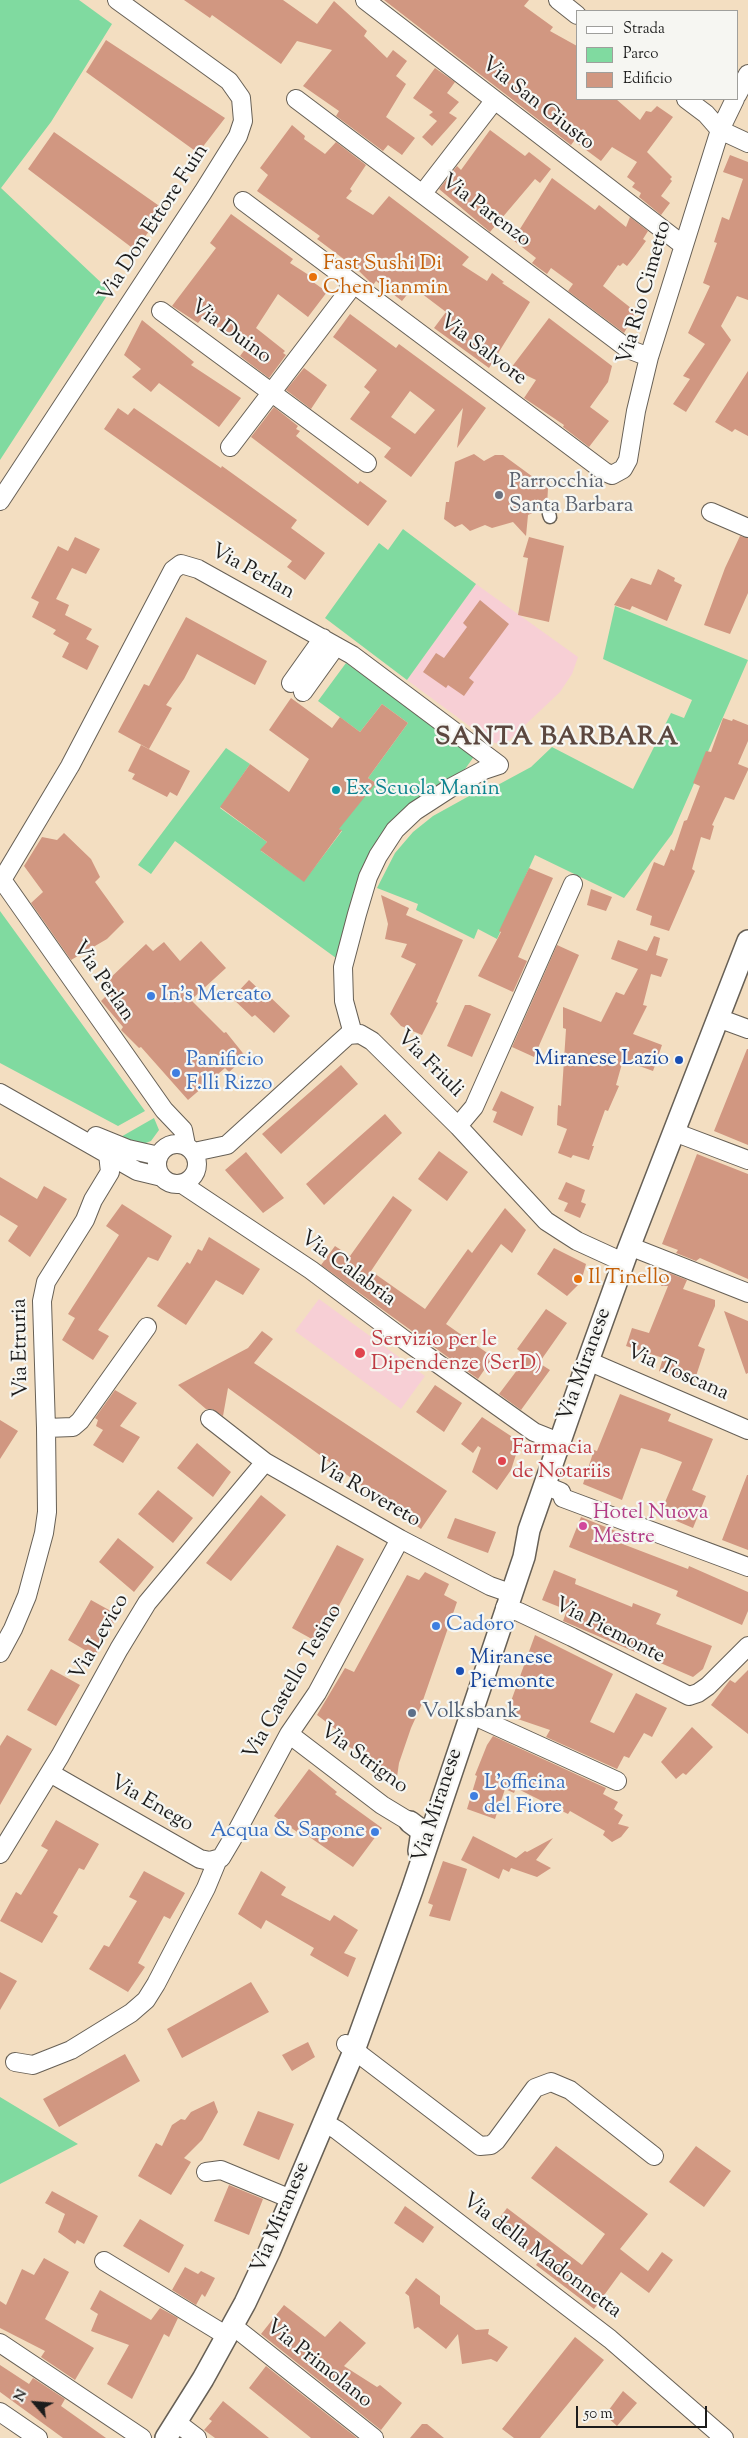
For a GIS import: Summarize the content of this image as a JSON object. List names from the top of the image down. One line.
{"streets":{"street":["Via San Giusto","Via Parenzo","Via Don Ettore Fuin","Via Rio Cimetto","Via Duino","Via Salvore","Via Perlan","Via Friuli","Via Calabria","Via Etruria","Via Miranese","Via Toscana","Via Rovereto","Via Piemonte","Via Levico","Via Castello Tesino","Via Strigno","Via Enego","Via della Madonnetta","Via Primolano"]},"crossings":[["Via San Giusto","Via Rio Cimetto"],["Via Parenzo","Via Rio Cimetto"],["Via Rio Cimetto","Via Salvore"],["Via Duino","Via Salvore"],["Via Perlan","Via Friuli"],["Via Perlan","Via Calabria"],["Via Friuli","Via Miranese"],["Via Calabria","Via Etruria"],["Via Calabria","Via Miranese"],["Via Miranese","Via Toscana"],["Via Miranese","Via Rovereto"],["Via Miranese","Via Piemonte"],["Via Miranese","Via Strigno"],["Via Miranese","Via della Madonnetta"],["Via Miranese","Via Primolano"],["Via Rovereto","Via Piemonte"],["Via Rovereto","Via Levico"],["Via Rovereto","Via Castello Tesino"],["Via Levico","Via Enego"],["Via Castello Tesino","Via Strigno"],["Via Castello Tesino","Via Enego"]],"districts":["SANTA BARBARA"],"places":["Fast Sushi Di Chen Jianmin","Parrocchia Santa Barbara","Ex Scuola Manin","In's Mercato","Miranese Lazio","Panificio F.lli Rizzo","Il Tinello","Servizio per le Dipendenze (SerD)","Farmacia de Notariis","Hotel Nuova Mestre","Cadoro","Miranese Piemonte","Volksbank","L'officina del Fiore","Acqua & Sapone"],"legend":["Strada","Parco","Edificio"],"scale_bar":"50 m","north":"top left"}
